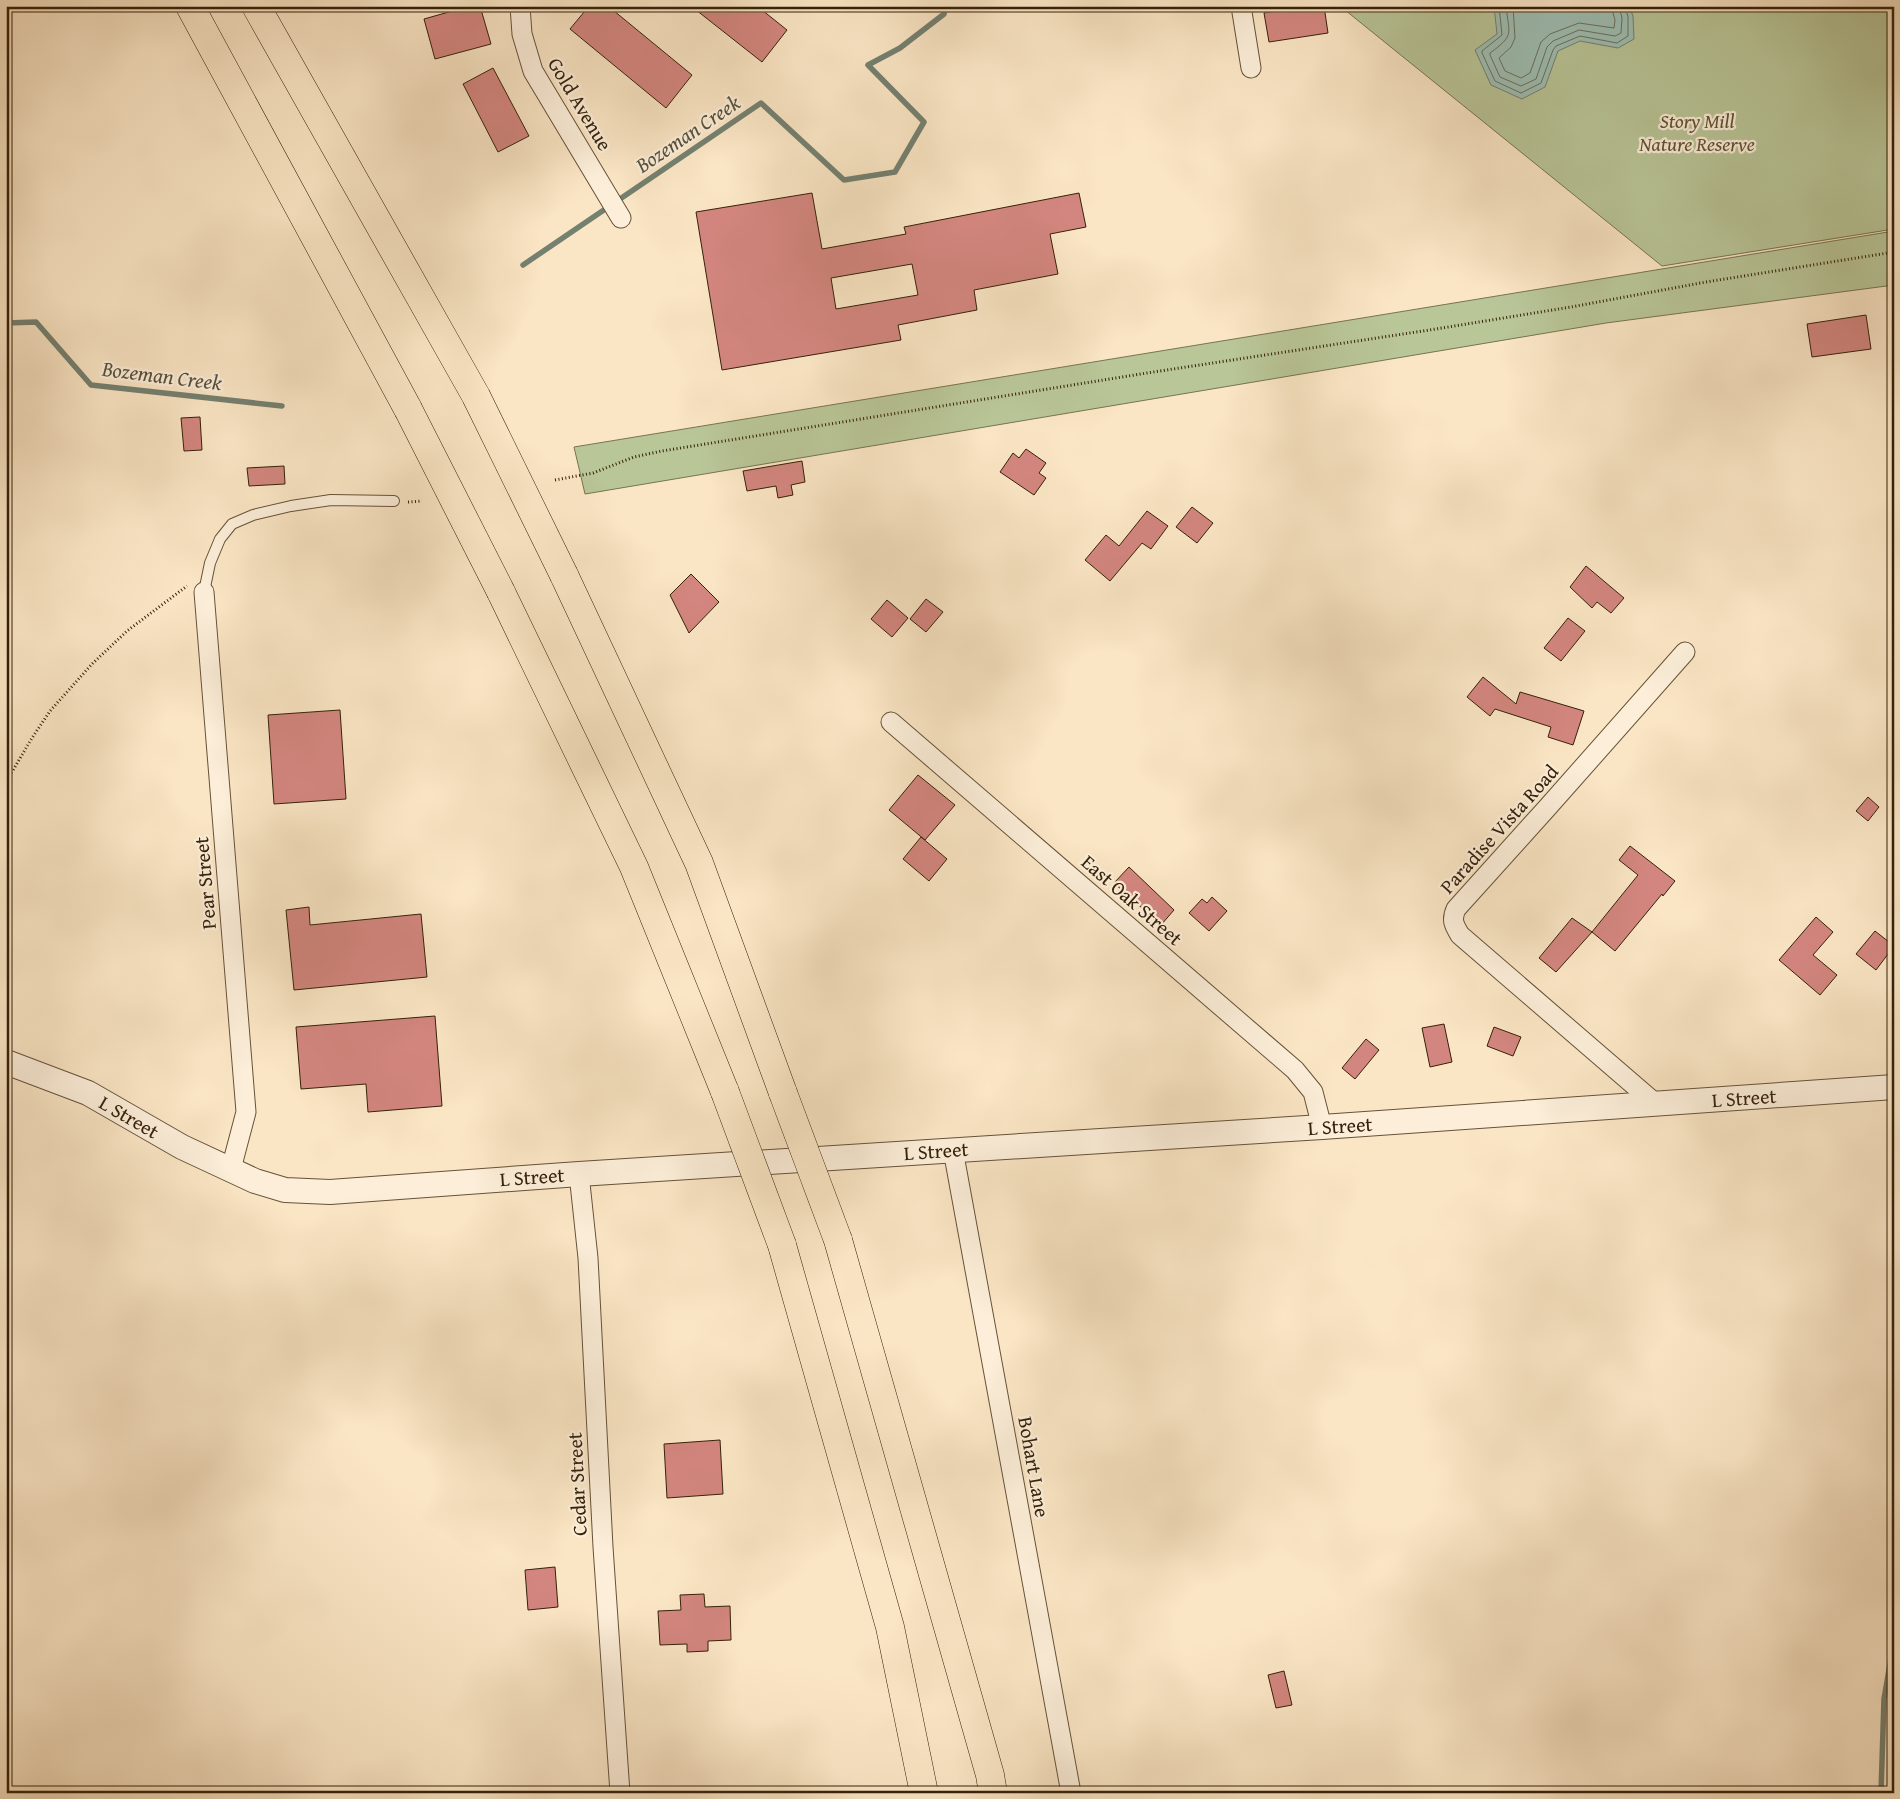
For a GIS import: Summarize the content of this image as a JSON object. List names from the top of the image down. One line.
{"streets":{"street":["Gold Avenue","Paradise Vista Road","Pear Street","East Oak Street","L Street","Bohart Lane","Cedar Street"]},"crossings":[["Paradise Vista Road","L Street"],["Pear Street","L Street"],["East Oak Street","L Street"],["L Street","Bohart Lane"],["L Street","Cedar Street"]],"water":["Bozeman Creek"],"parks":["Story Mill Nature Reserve"]}
